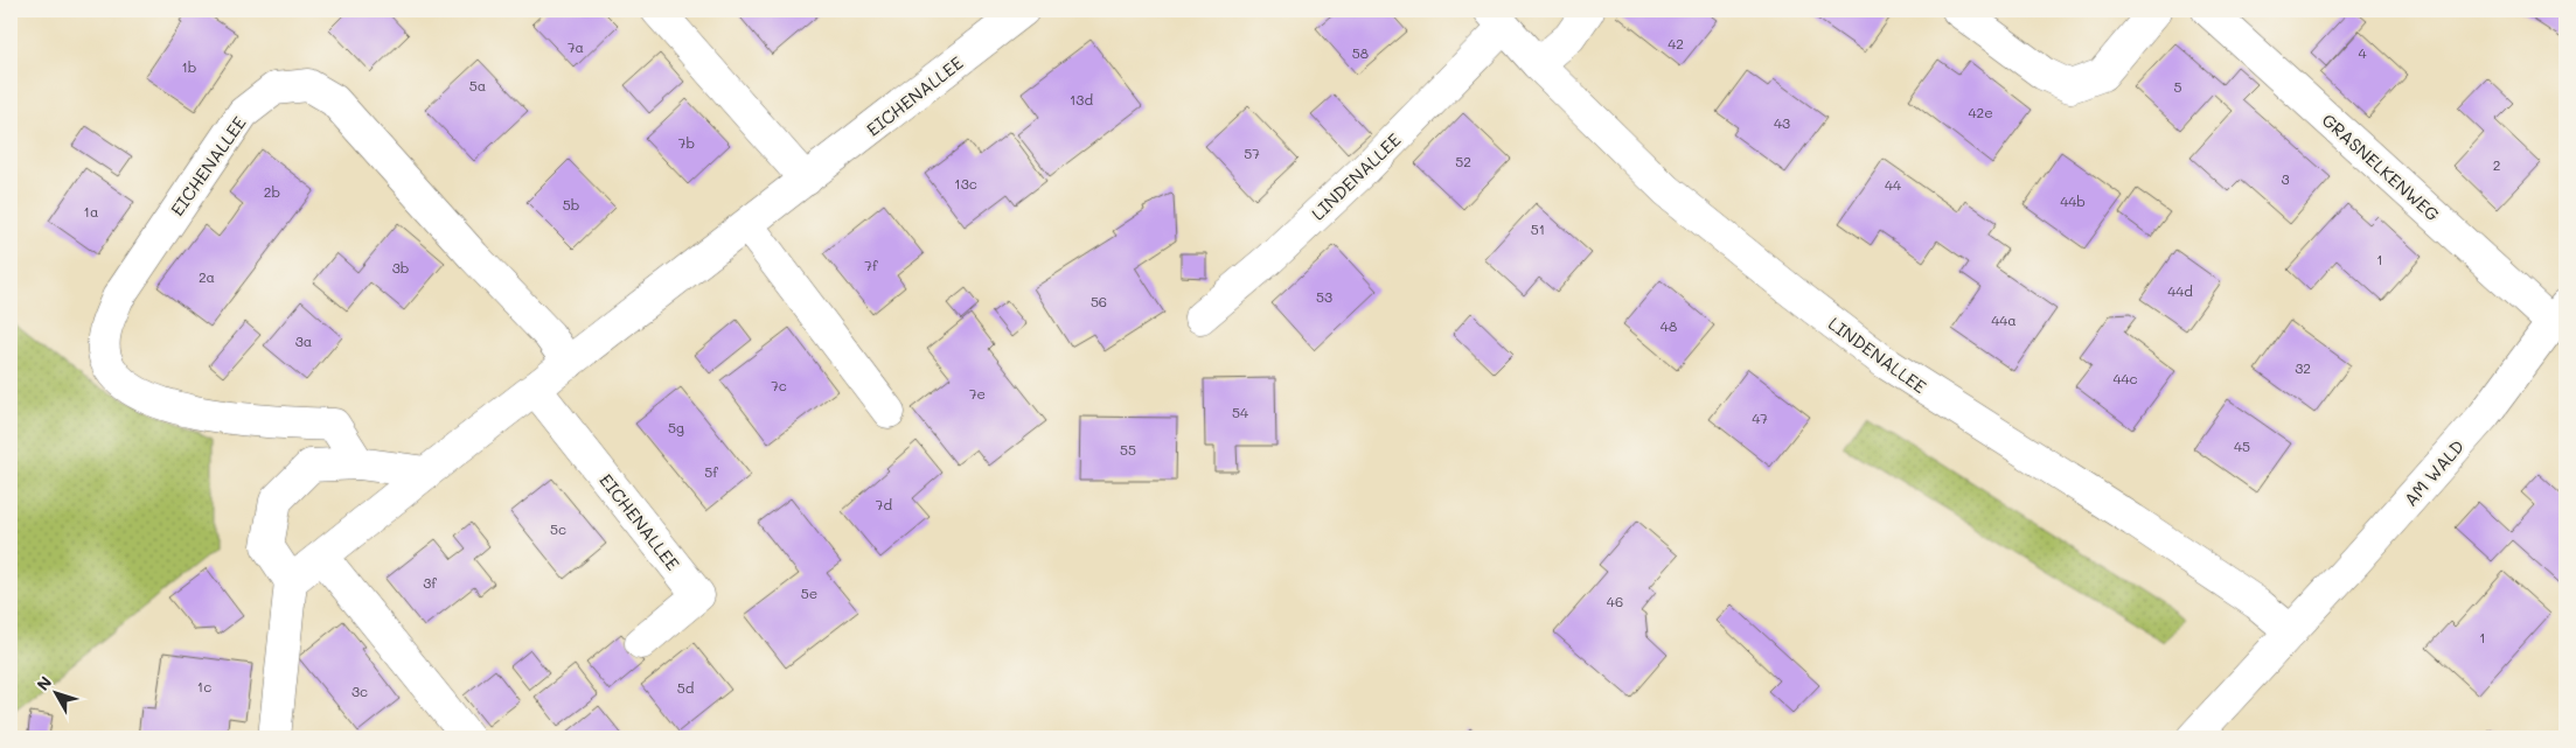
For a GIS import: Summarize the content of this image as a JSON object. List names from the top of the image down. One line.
{"streets":{"street":["EICHENALLEE","GRASNELKENWEG","LINDENALLEE","AM WALD"]},"crossings":[["GRASNELKENWEG","AM WALD"],["LINDENALLEE","AM WALD"]],"house_numbers":["42","7a","58","4","1b","5a","5","13d","42e","43","7b","57","52","2","3","13c","44","2b","44b","5b","1a","51","1","7f","3b","2a","44d","53","56","44a","48","3a","32","44c","7c","7e","54","47","5g","45","55","5f","7d","5c","3f","5e","46","1","1c","5d","3c"],"north":"top left"}
